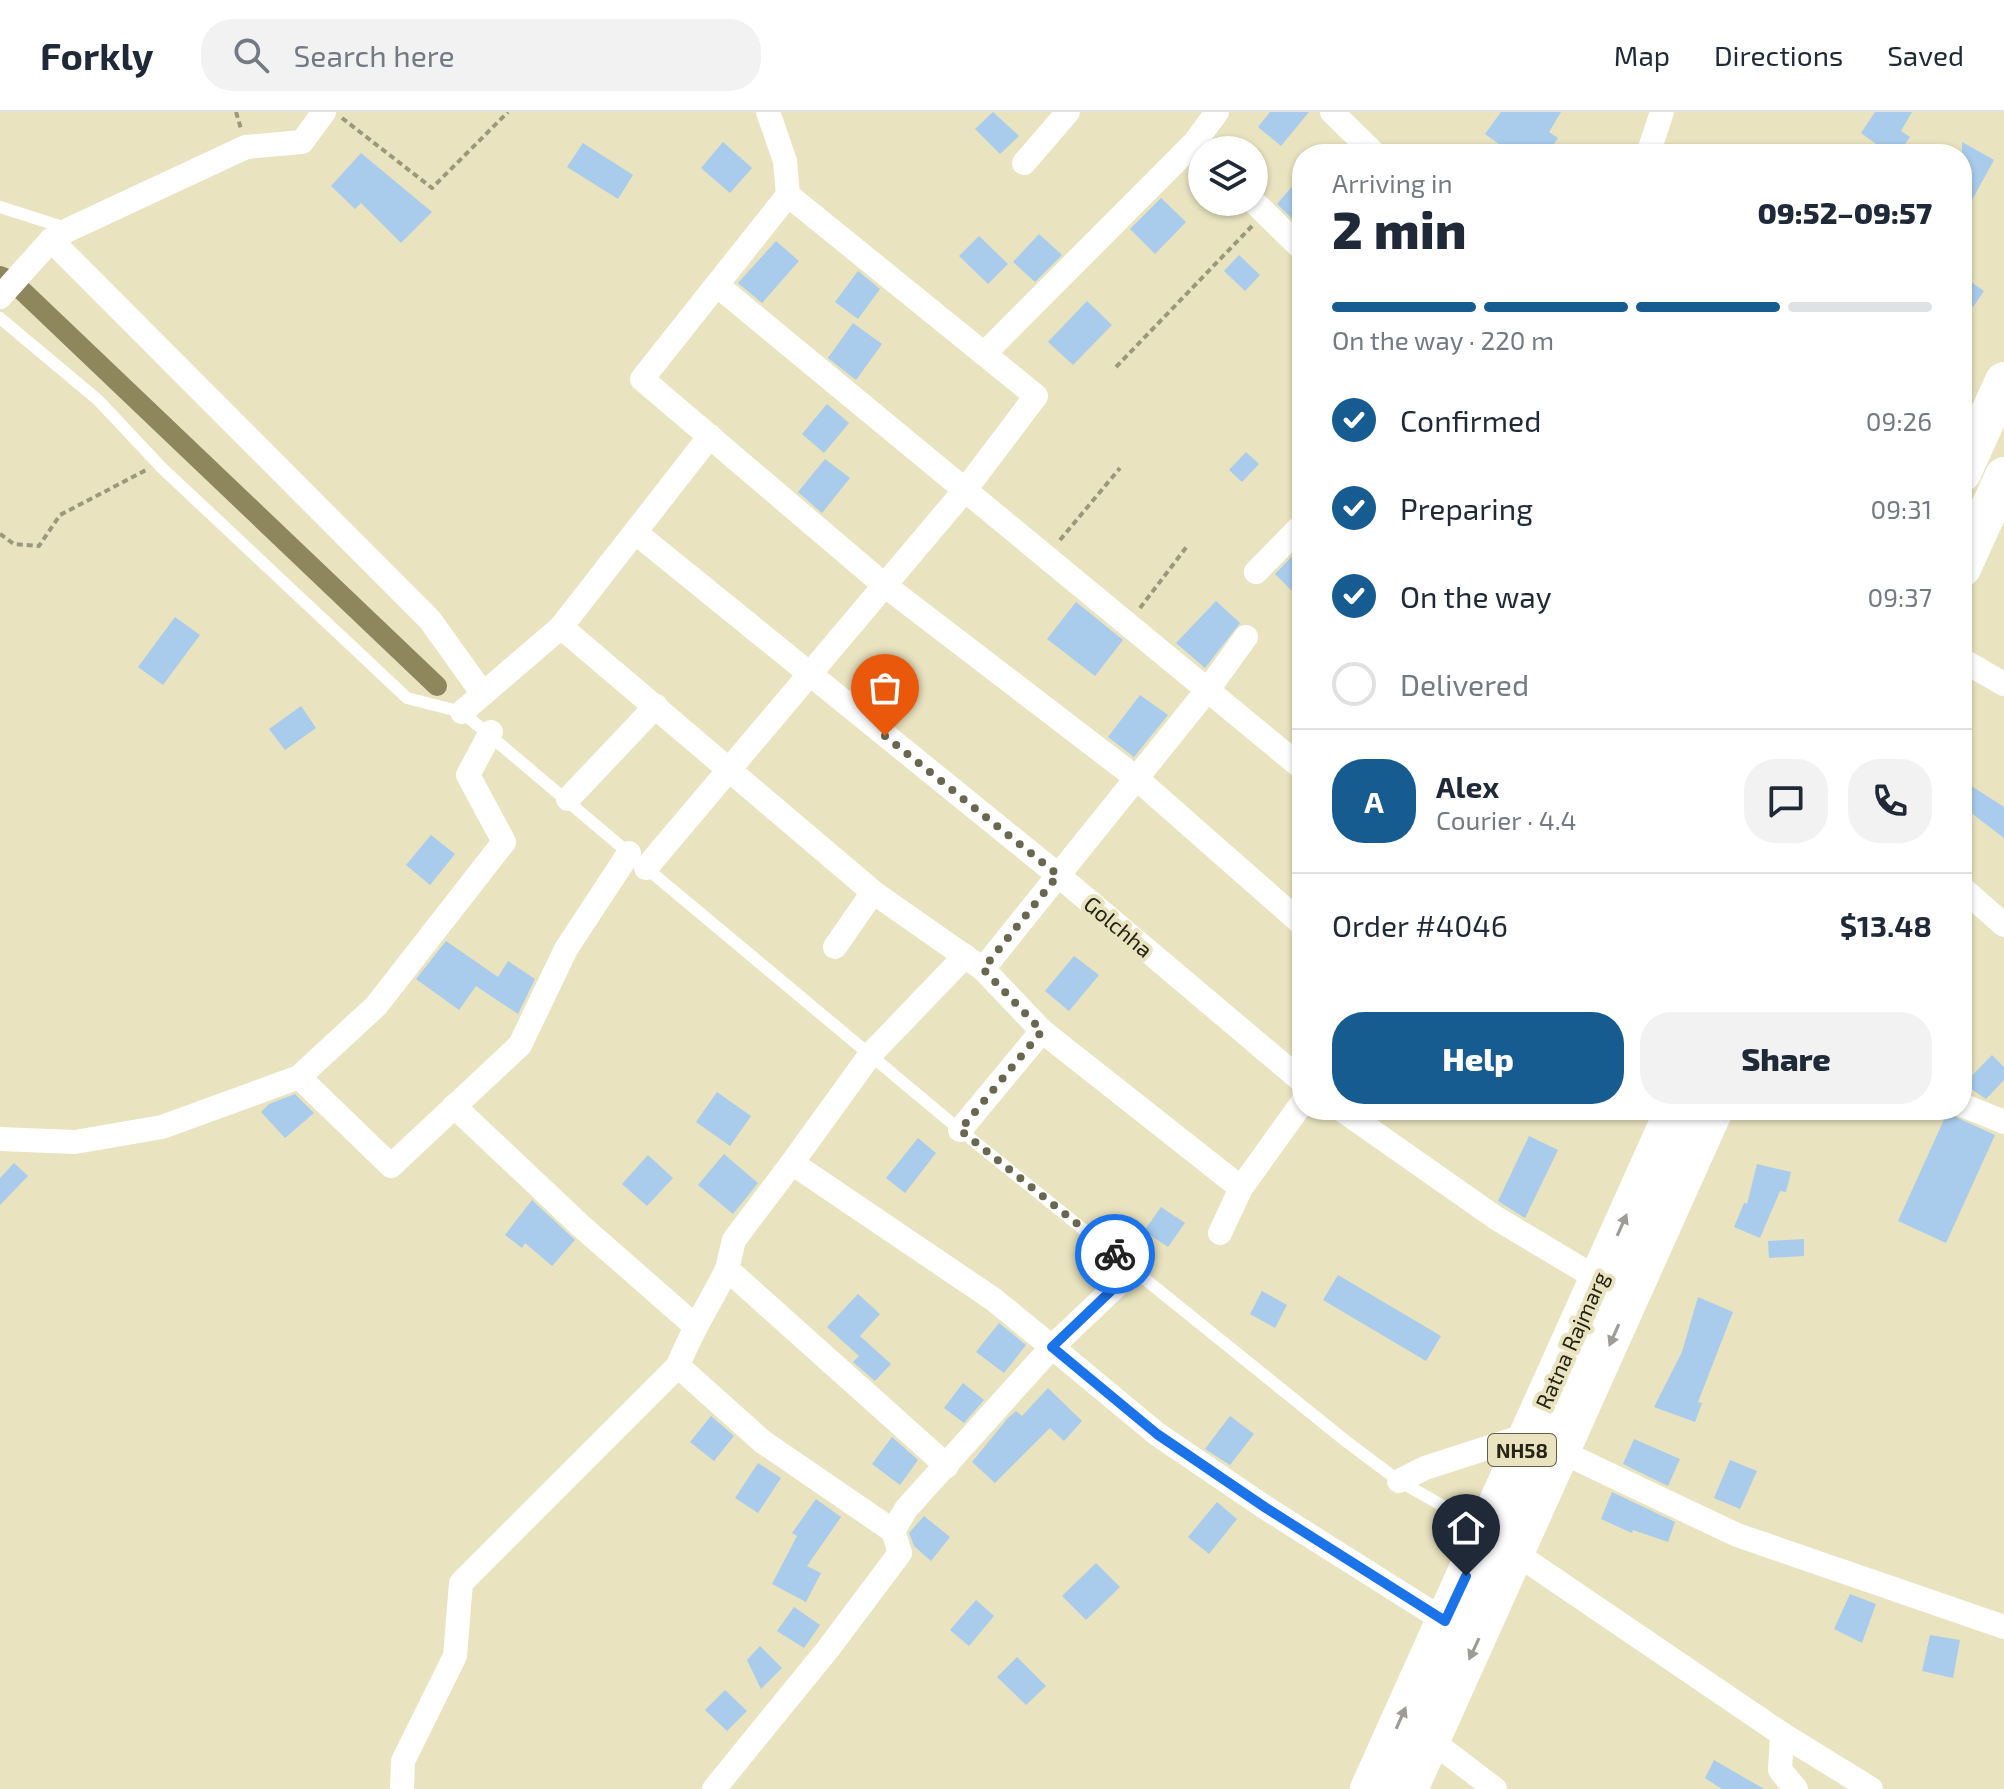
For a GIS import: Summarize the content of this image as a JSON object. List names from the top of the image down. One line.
{"streets":{"highway":["Ratna Rajmarg","NH58"],"street":["Golchha"]},"page":{"header":"Forkly","search":"Search here","nav":["Map","Directions","Saved"],"heading":["2 min","Arriving in","09:52–09:57"],"panel":["Alex","Courier · 4.4","Order #4046","$13.48"],"bar":"On the way · 220 m","list":[["Confirmed","09:26"],["Preparing","09:31"],["On the way","09:37"],"Delivered"],"round":"A","buttons":["Help","Share"]}}
